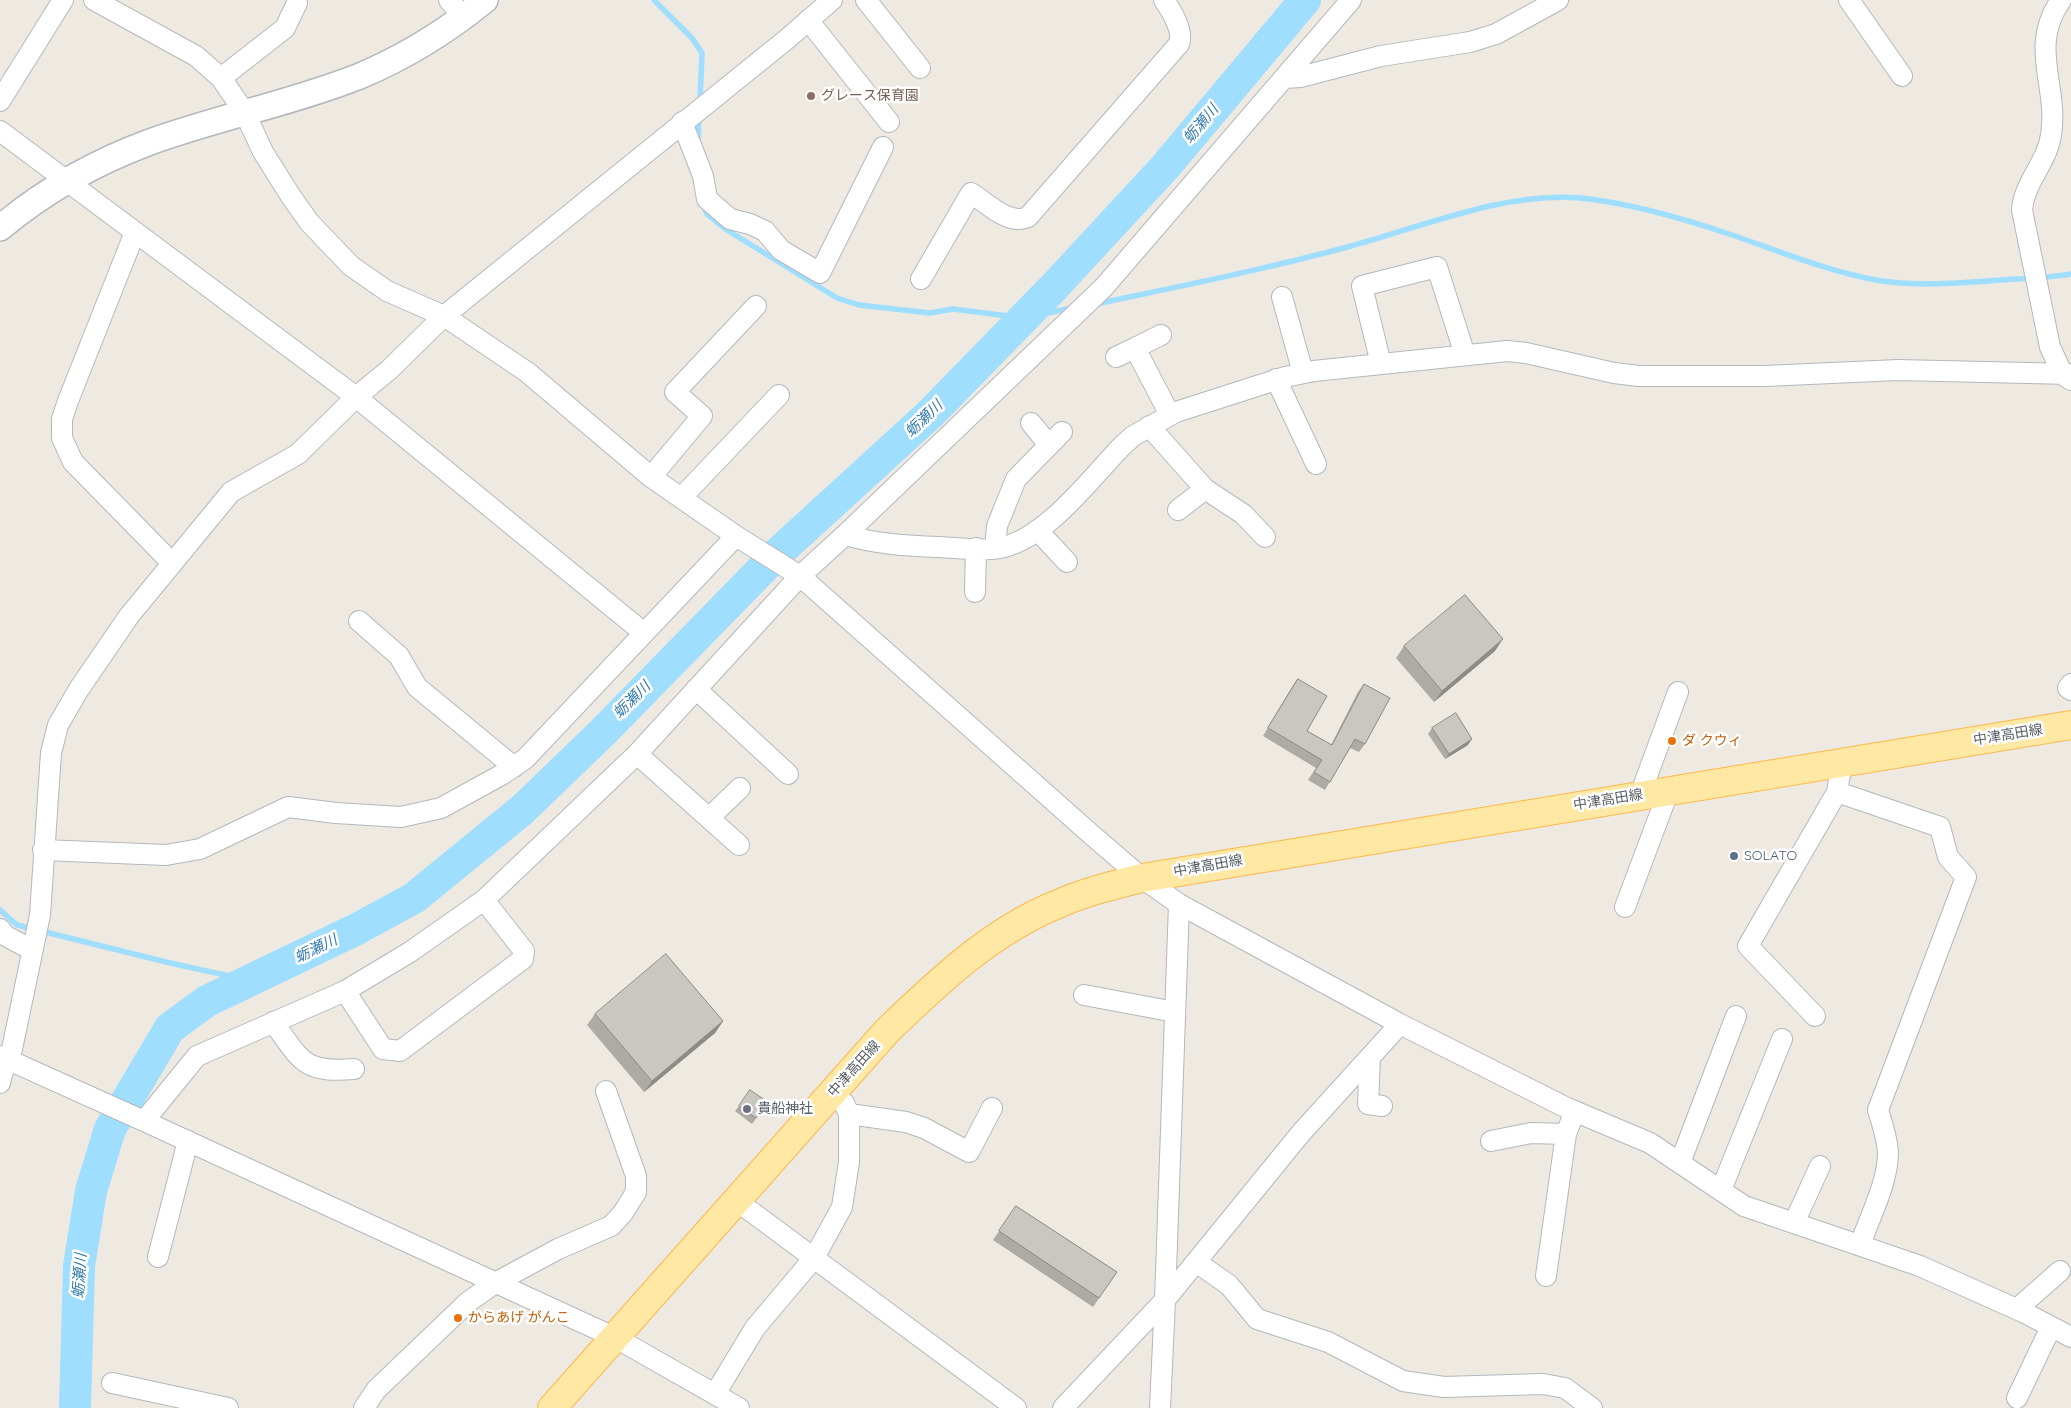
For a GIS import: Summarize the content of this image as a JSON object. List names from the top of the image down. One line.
{"streets":{"main road":["中津高田線"]},"water":["蛎瀬川"],"places":["グレース保育園","ダ クウィ","SOLATO","貴船神社","からあげ がんこ"]}
